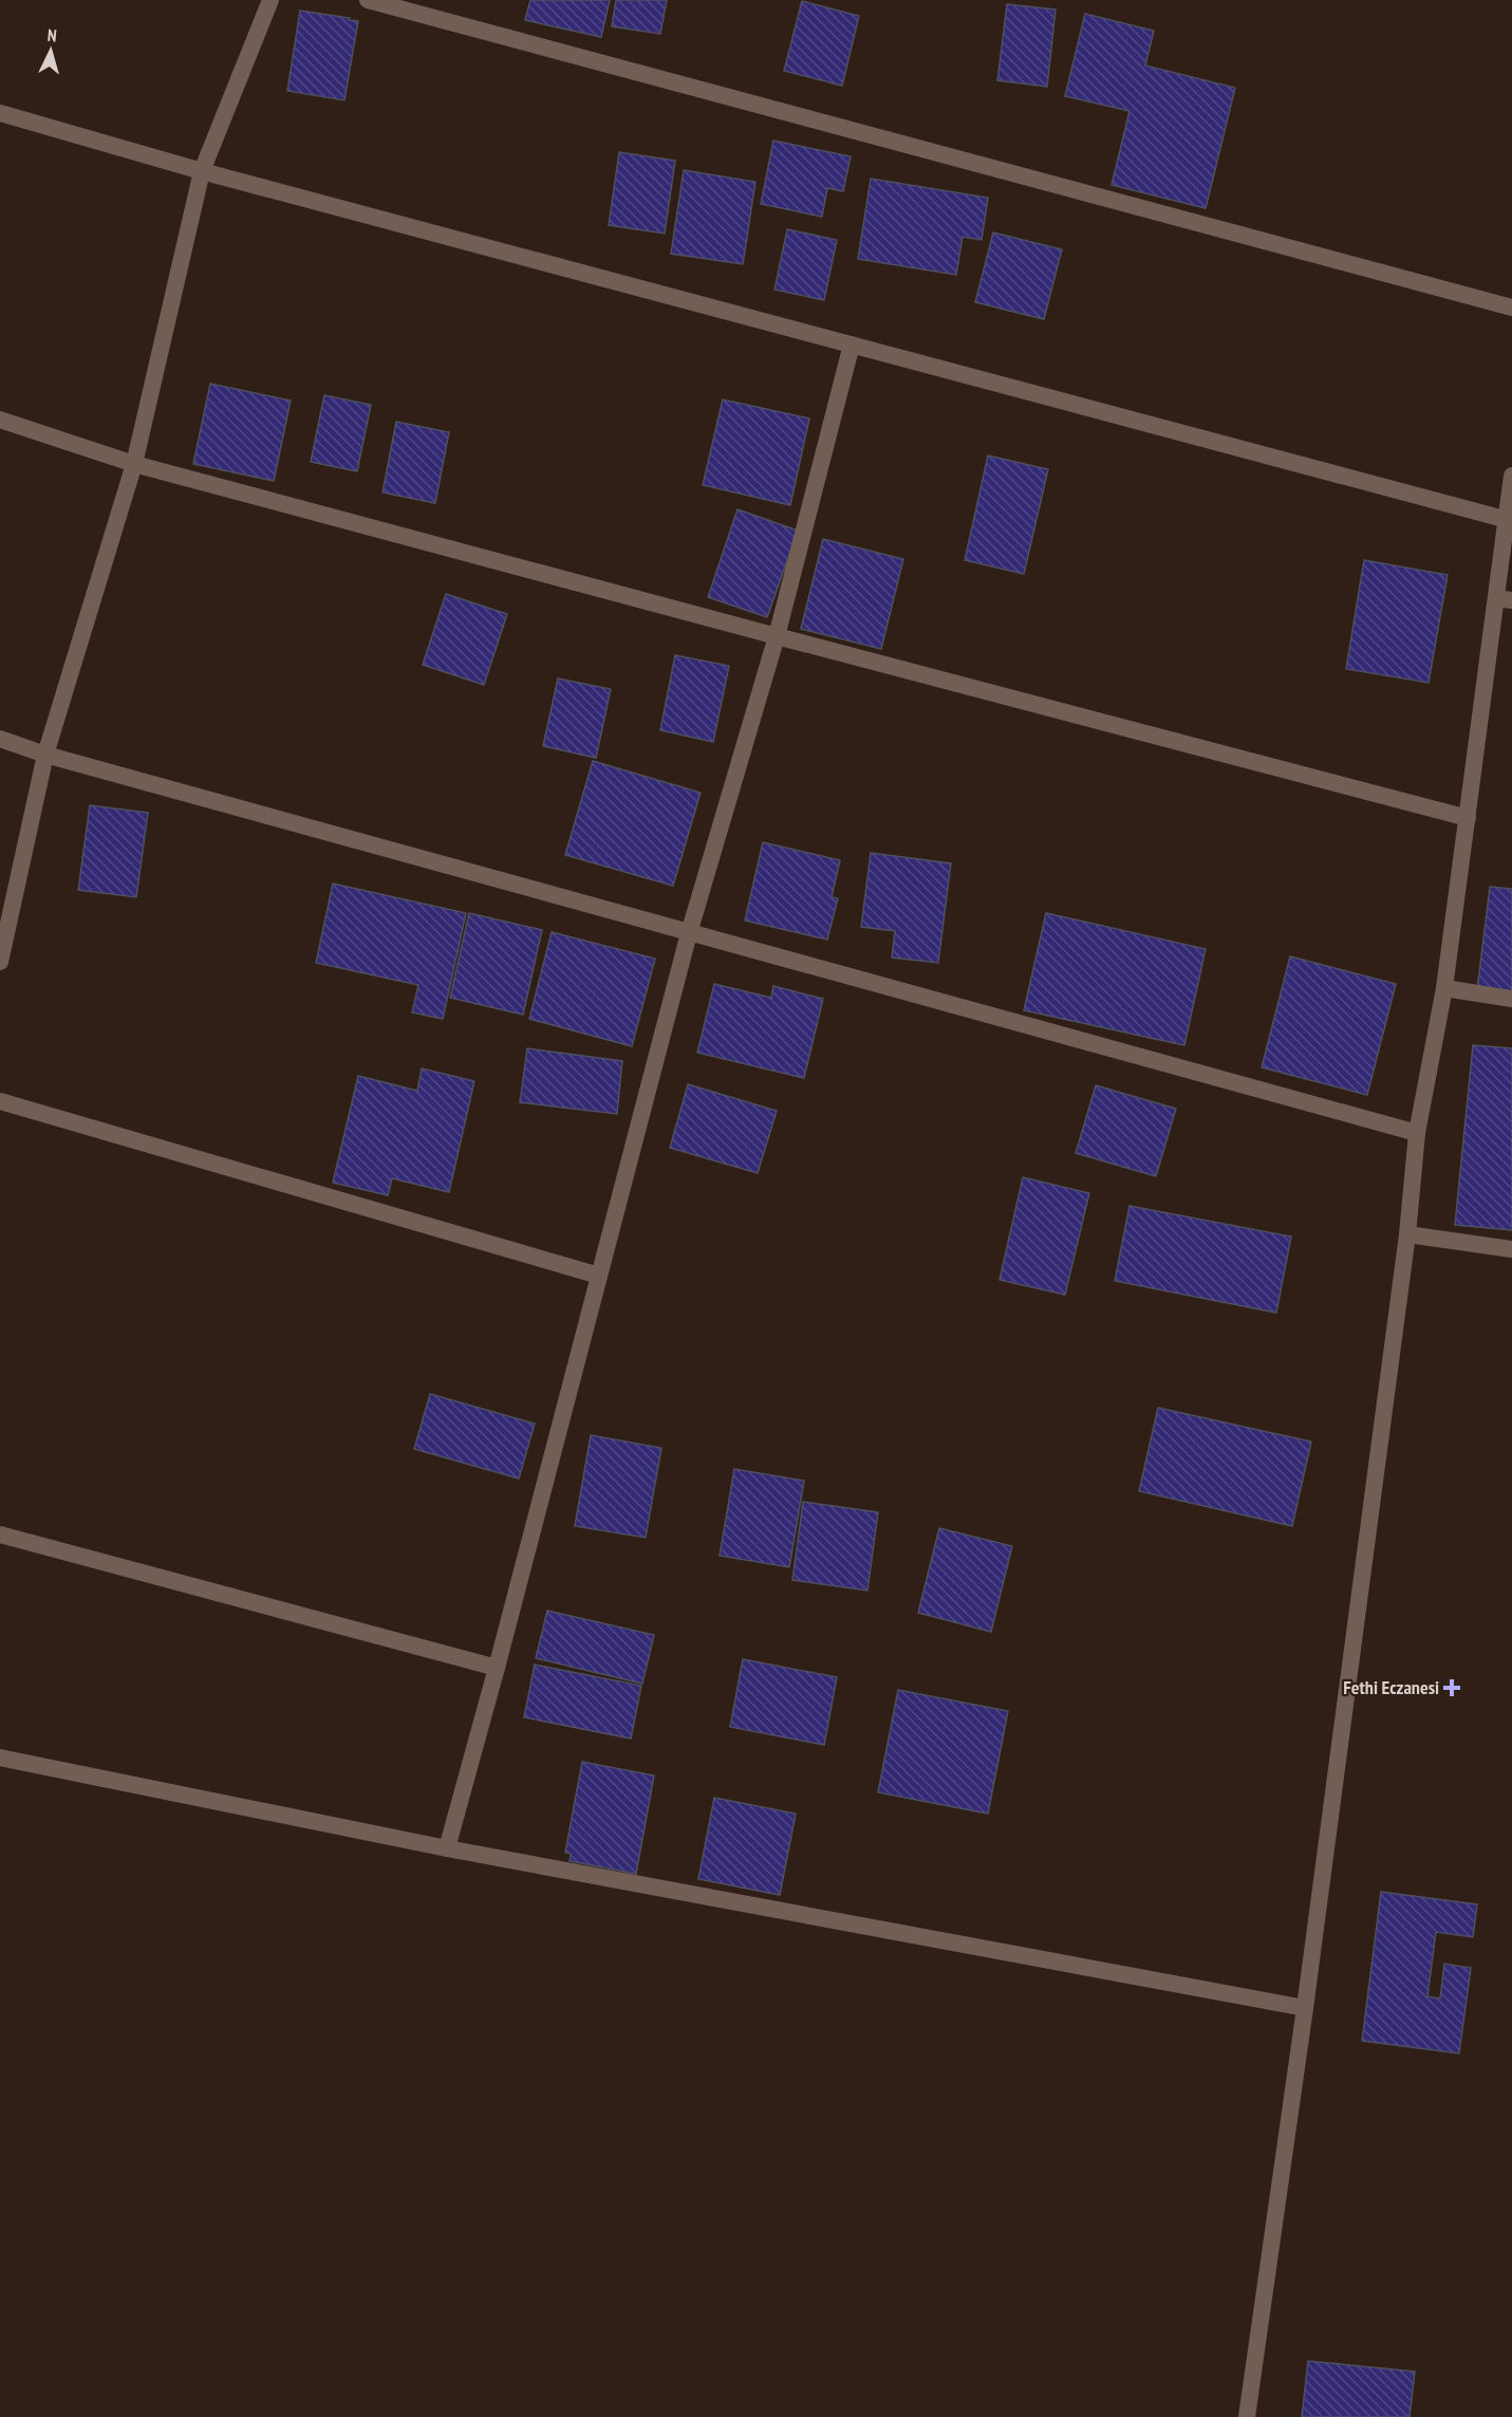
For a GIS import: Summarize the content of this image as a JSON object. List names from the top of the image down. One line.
{"places":{"health":["Fethi Eczanesi"]},"north":"top"}
